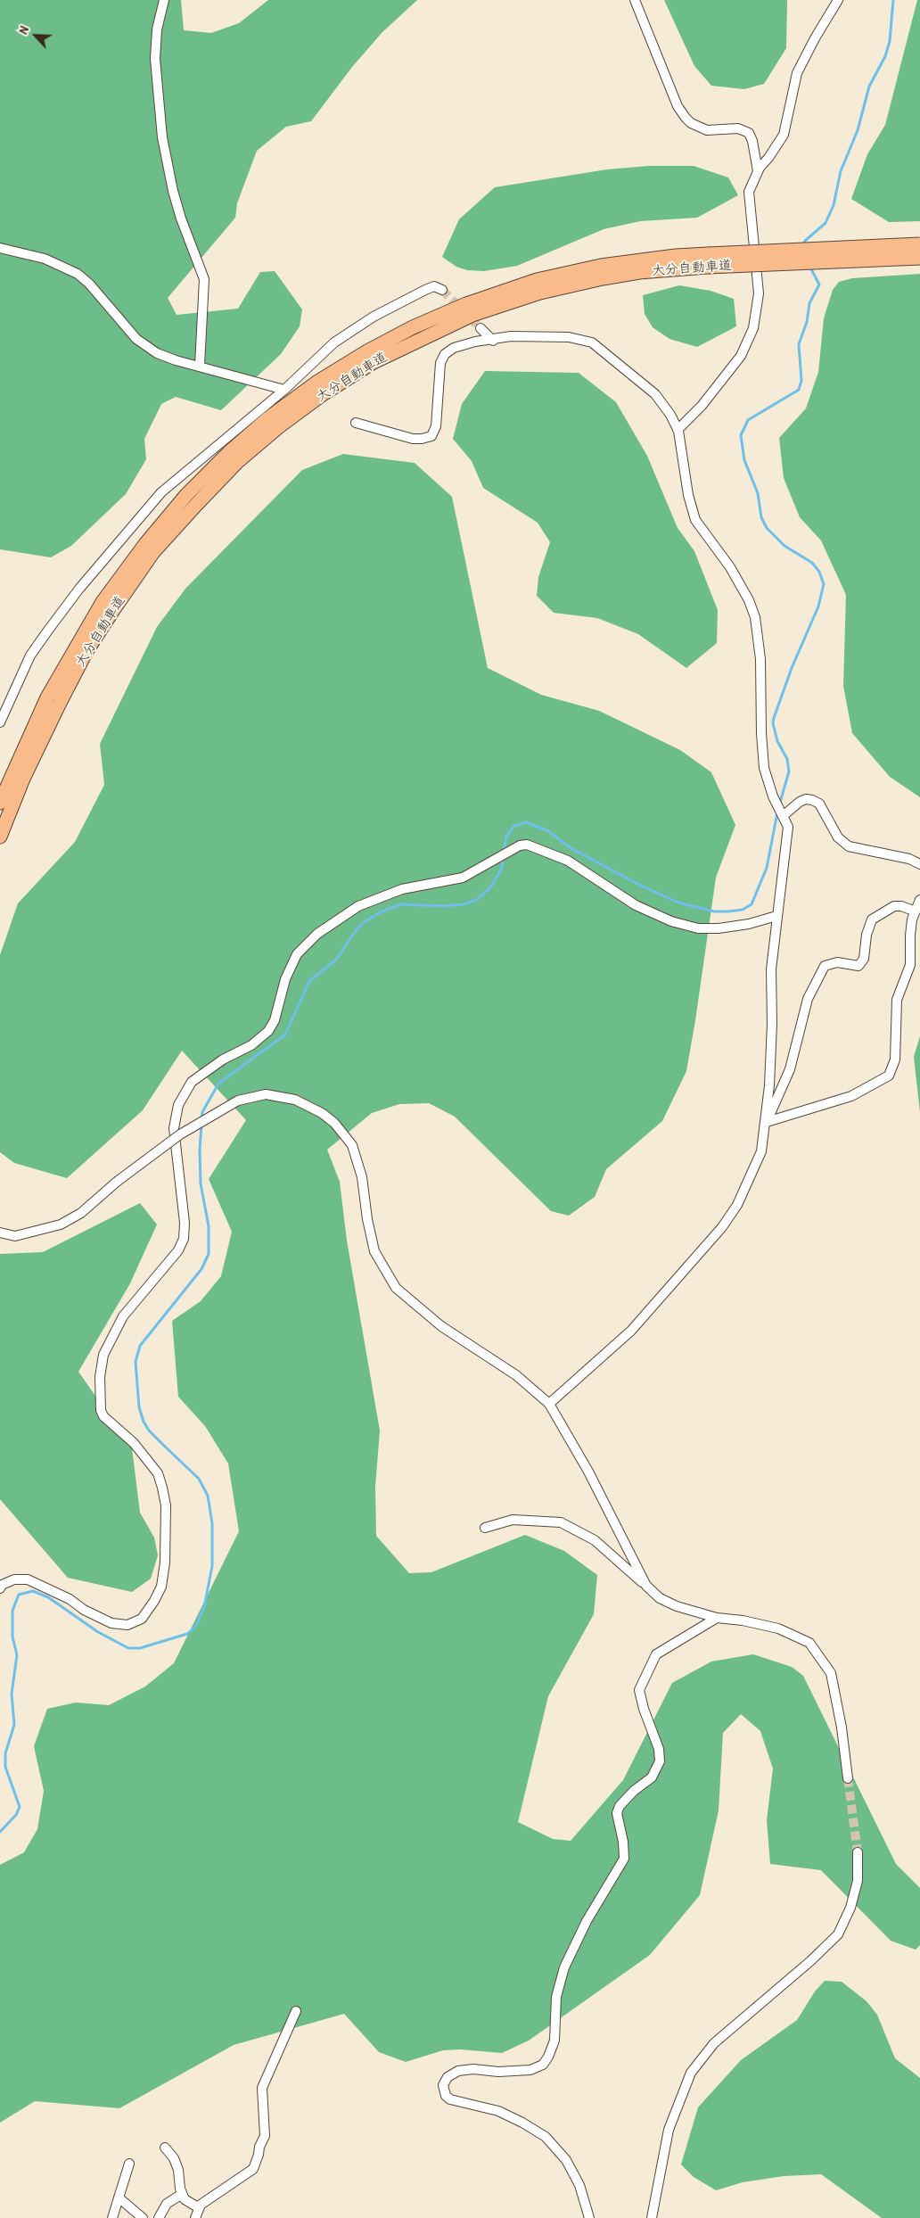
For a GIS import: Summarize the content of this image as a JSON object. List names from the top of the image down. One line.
{"streets":{"highway":["大分自動車道"]},"north":"top left"}
